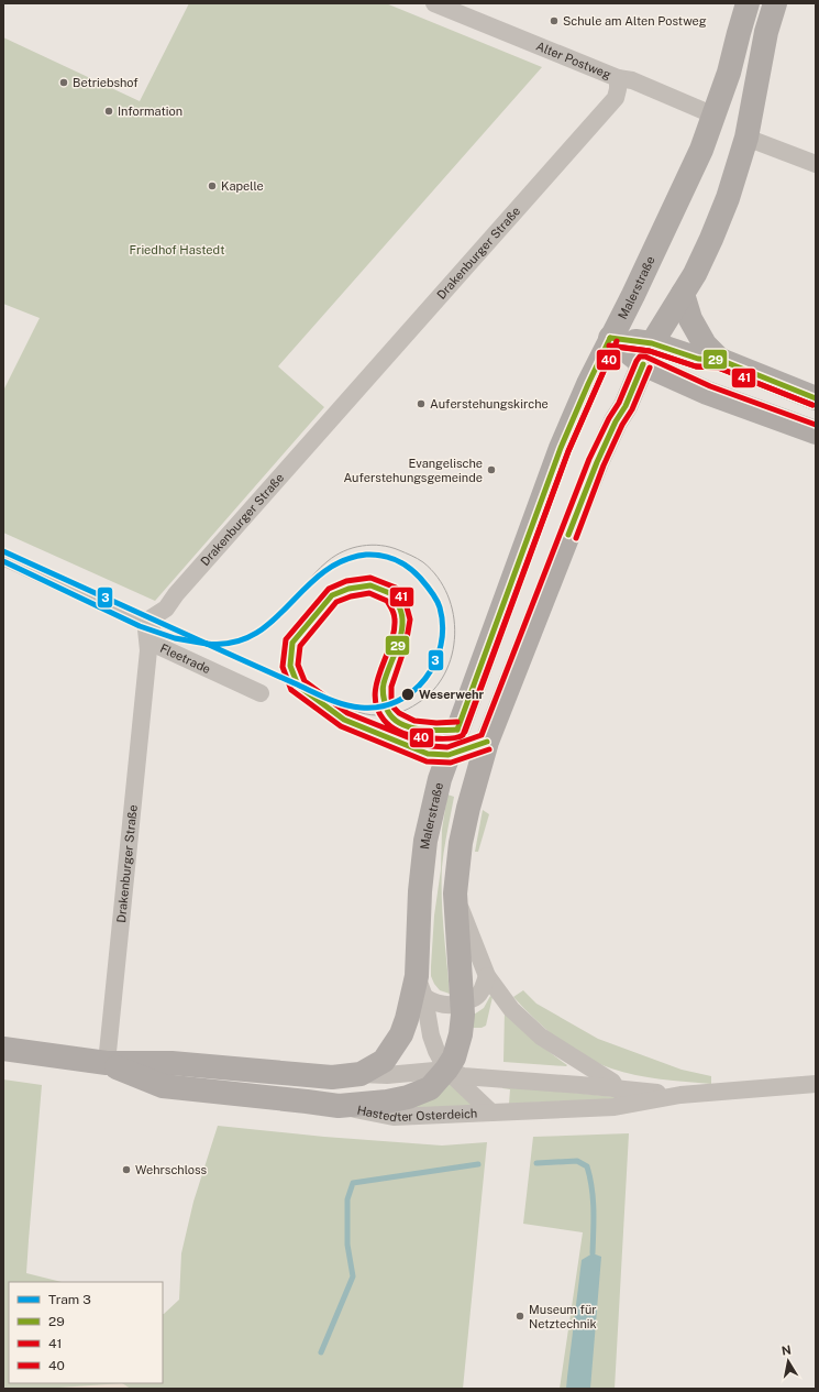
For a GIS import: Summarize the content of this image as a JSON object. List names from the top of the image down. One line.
{"streets":{"main road":["Malerstraße","Hastedter Osterdeich"],"street":["Alter Postweg","Drakenburger Straße","Fleetrade"]},"crossings":[["Alter Postweg","Drakenburger Straße"],["Alter Postweg","Malerstraße"],["Drakenburger Straße","Fleetrade"],["Drakenburger Straße","Hastedter Osterdeich"],["Malerstraße","Hastedter Osterdeich"]],"parks":["Friedhof Hastedt"],"places":["Schule am Alten Postweg","Betriebshof","Information","Kapelle","Auferstehungskirche","Evangelische Auferstehungsgemeinde","Weserwehr","Wehrschloss","Museum für Netztechnik"],"lines":["transit line 29","transit line 41","transit line 40","tram line 3"],"legend":["Tram 3","29","41","40"],"north":"top"}
